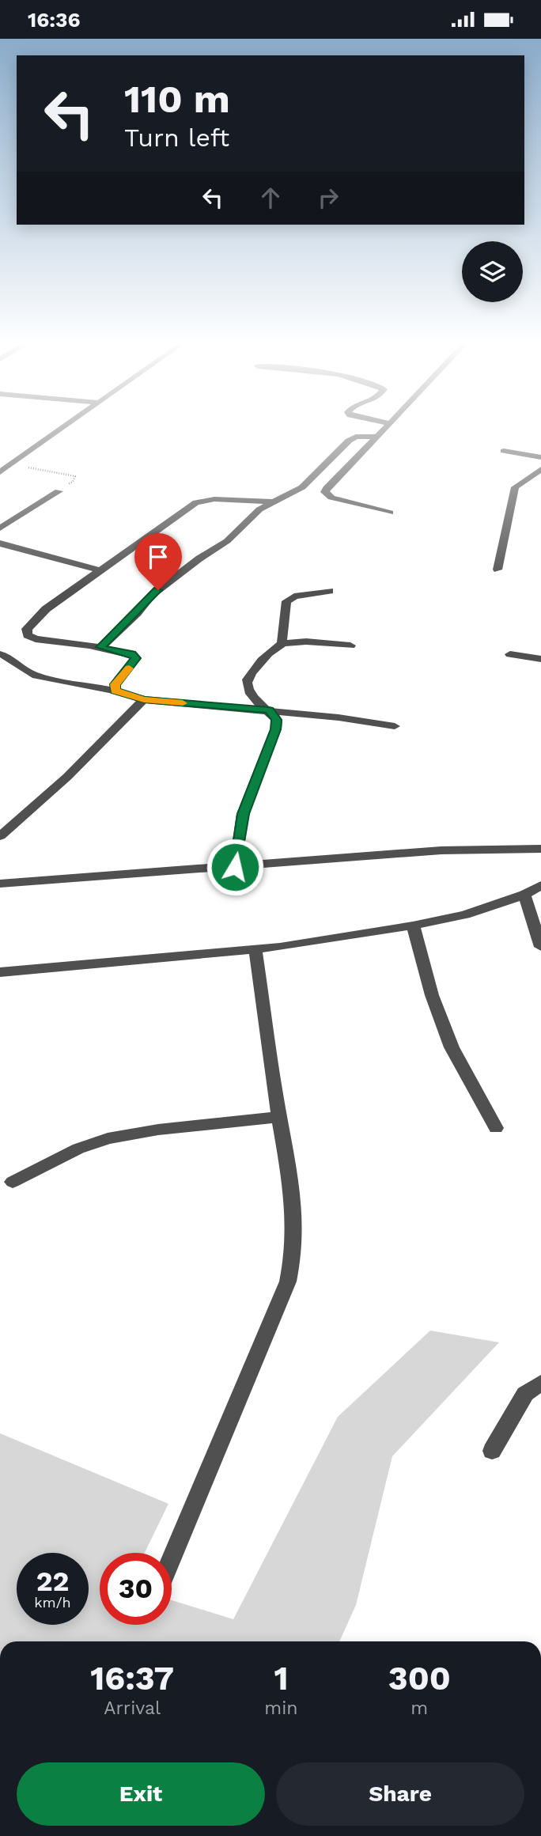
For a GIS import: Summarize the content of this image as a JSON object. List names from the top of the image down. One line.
{"page":{"status":"16:36","turn":["110 m","Turn left"],"speed":"22 km/h","limit":"30","eta":["16:37","Arrival","1","min","300","m"],"buttons":["Exit","Share"]}}
